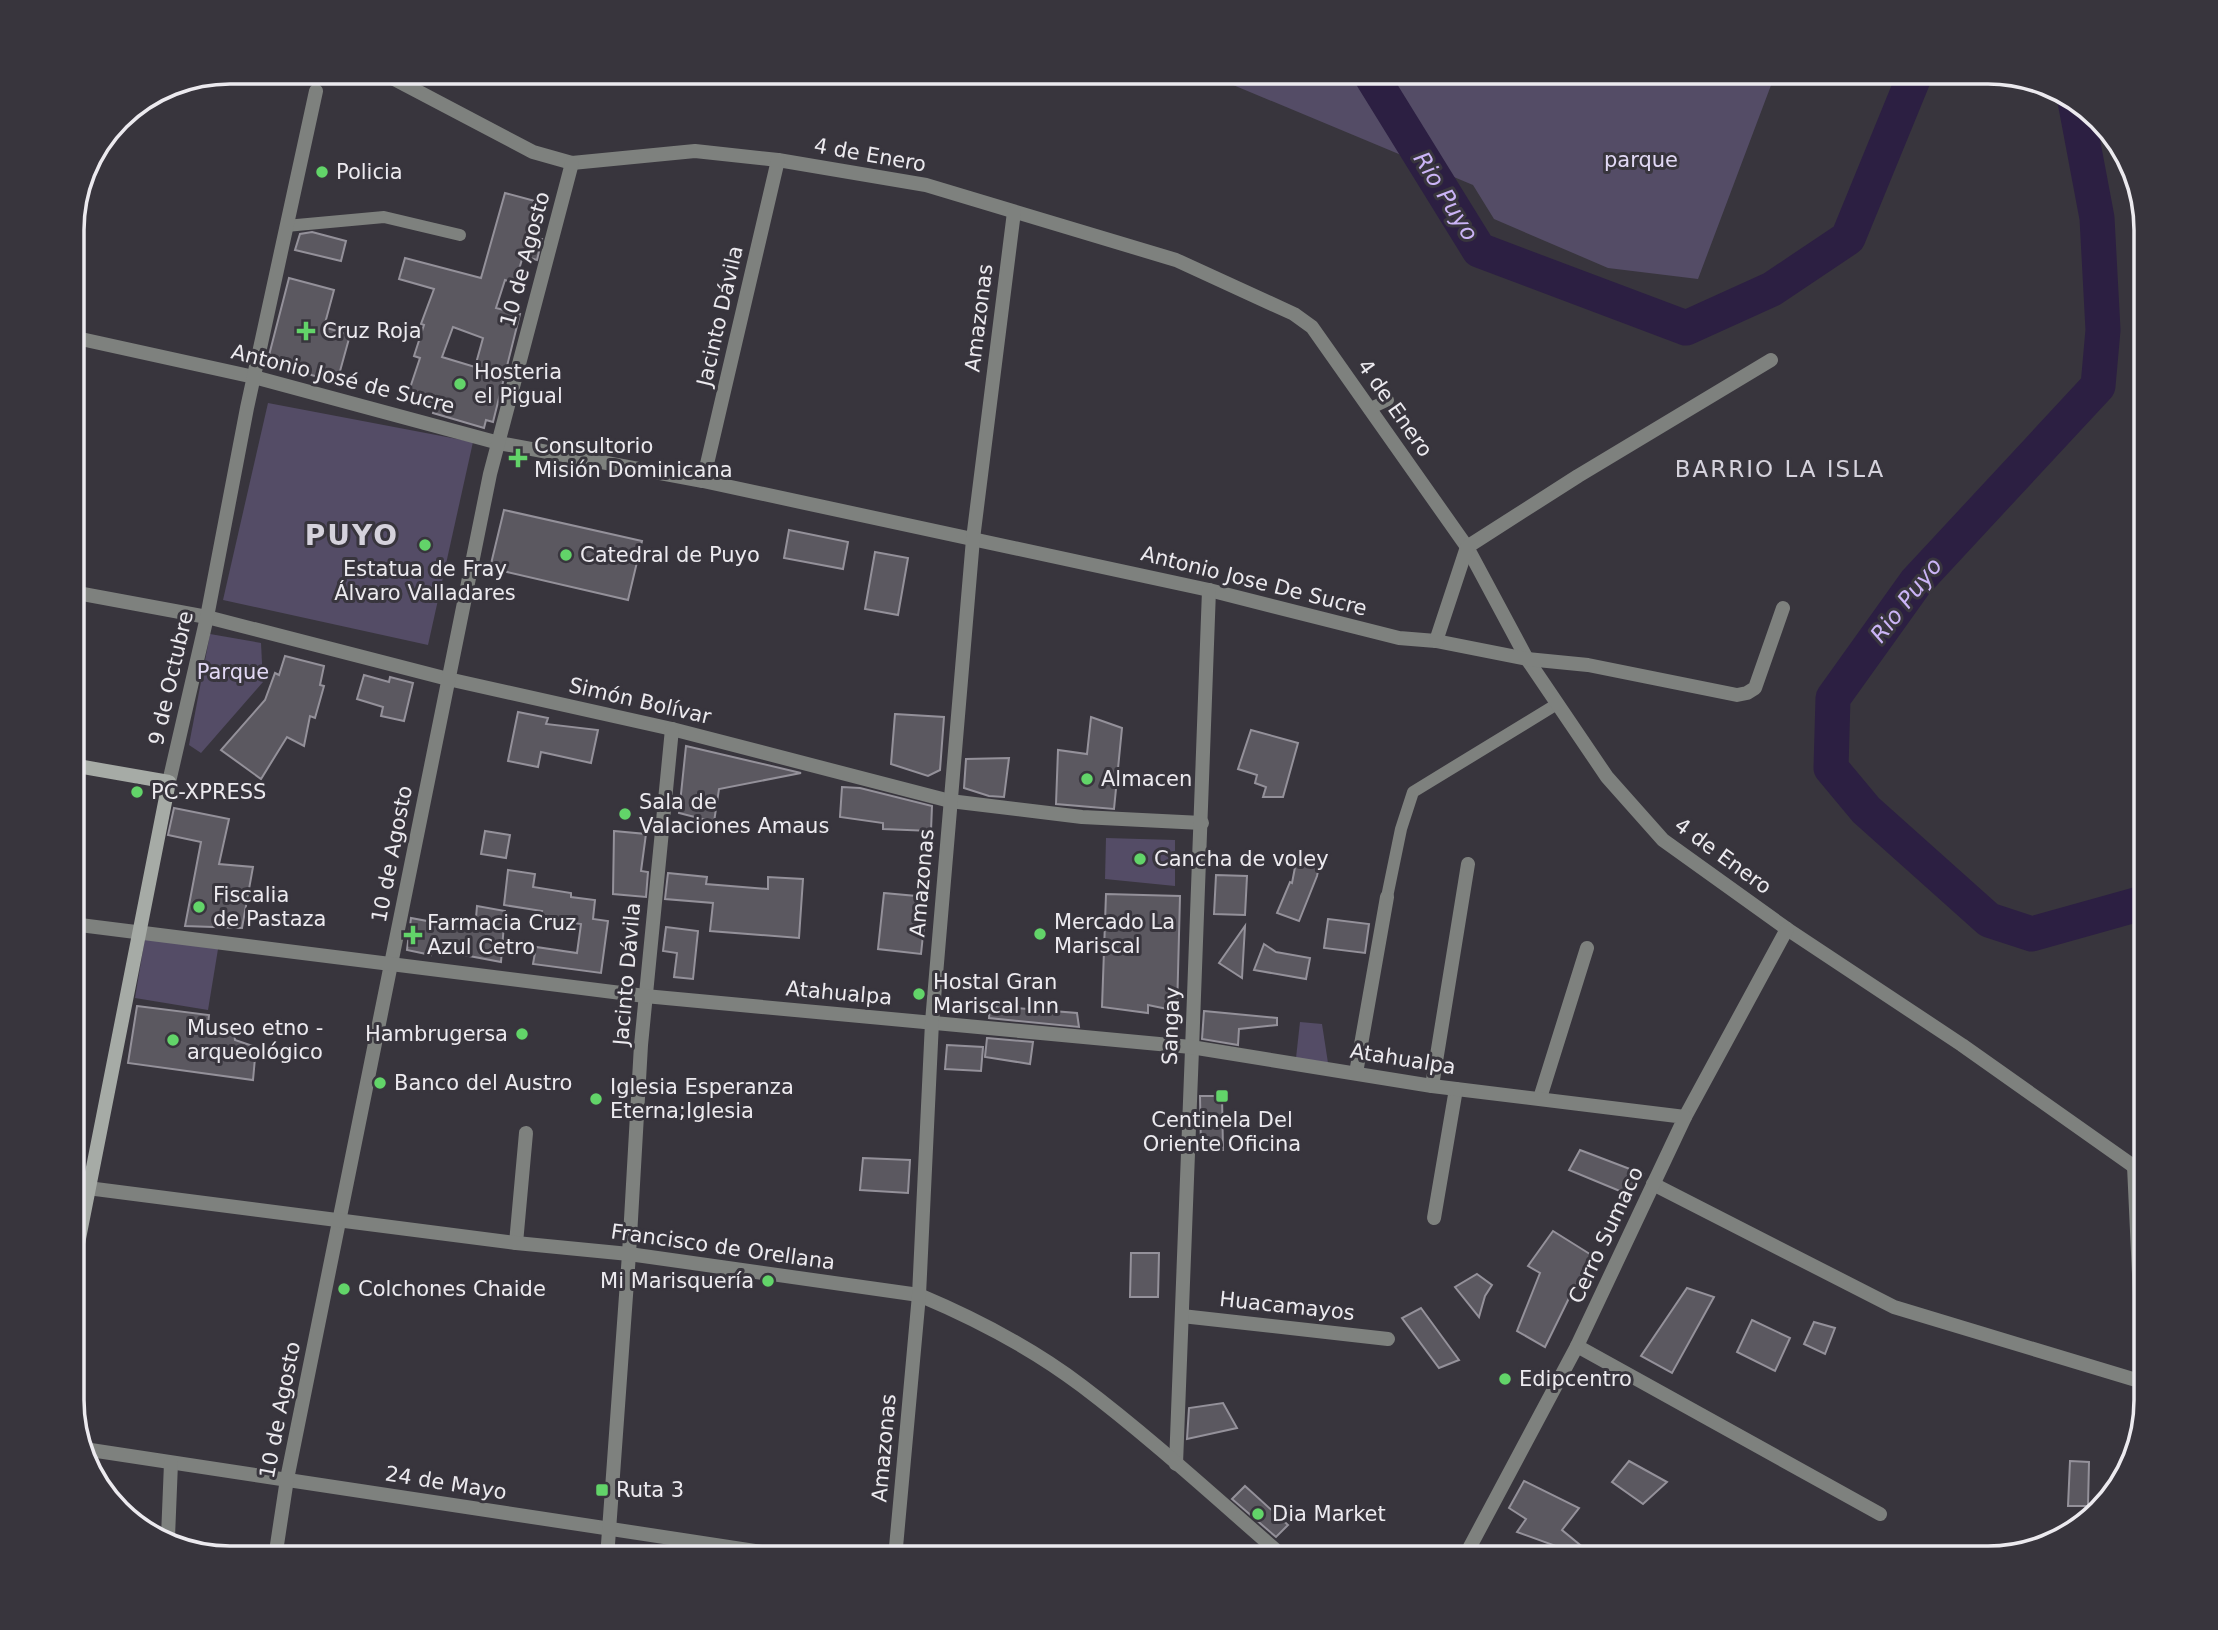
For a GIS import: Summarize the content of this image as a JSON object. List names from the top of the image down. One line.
{"streets":{"main road":["9 de Octubre"],"street":["4 de Enero","10 de Agosto","Jacinto Dávila","Amazonas","Antonio José de Sucre","Antonio Jose De Sucre","Simón Bolívar","Atahualpa","Sangay","Cerro Sumaco","Francisco de Orellana","Huacamayos","24 de Mayo"]},"crossings":[["4 de Enero","10 de Agosto"],["4 de Enero","Jacinto Dávila"],["4 de Enero","Amazonas"],["4 de Enero","Antonio Jose De Sucre"],["4 de Enero","Cerro Sumaco"],["10 de Agosto","Antonio José de Sucre"],["10 de Agosto","Simón Bolívar"],["10 de Agosto","Atahualpa"],["10 de Agosto","Francisco de Orellana"],["10 de Agosto","24 de Mayo"],["Jacinto Dávila","Antonio José de Sucre"],["Jacinto Dávila","Simón Bolívar"],["Jacinto Dávila","Atahualpa"],["Jacinto Dávila","Francisco de Orellana"],["Jacinto Dávila","24 de Mayo"],["Amazonas","Antonio José de Sucre"],["Amazonas","Antonio Jose De Sucre"],["Amazonas","Simón Bolívar"],["Amazonas","Atahualpa"],["Amazonas","Francisco de Orellana"],["Antonio José de Sucre","Antonio Jose De Sucre"],["Antonio José de Sucre","9 de Octubre"],["Antonio Jose De Sucre","Sangay"],["9 de Octubre","Simón Bolívar"],["9 de Octubre","Atahualpa"],["9 de Octubre","Francisco de Orellana"],["Simón Bolívar","Sangay"],["Atahualpa","Sangay"],["Atahualpa","Cerro Sumaco"],["Sangay","Francisco de Orellana"],["Sangay","Huacamayos"]],"districts":["BARRIO LA ISLA","PUYO"],"water":["Rio Puyo"],"parks":["parque","Parque"],"places":{"other":["Policia","Hosteria el Pigual","Estatua de Fray Álvaro Valladares","Catedral de Puyo","Almacen","PC-XPRESS","Sala de Valaciones Amaus","Cancha de voley","Fiscalia de Pastaza","Mercado La Mariscal","Hostal Gran Mariscal Inn","Hambrugersa","Museo etno - arqueológico","Banco del Austro","Iglesia Esperanza Eterna;Iglesia","Mi Marisquería","Colchones Chaide","Edipcentro","Dia Market"],"health":["Cruz Roja","Consultorio Misión Dominicana","Farmacia Cruz Azul Cetro"],"transit":["Centinela Del Oriente Oficina","Ruta 3"]}}
